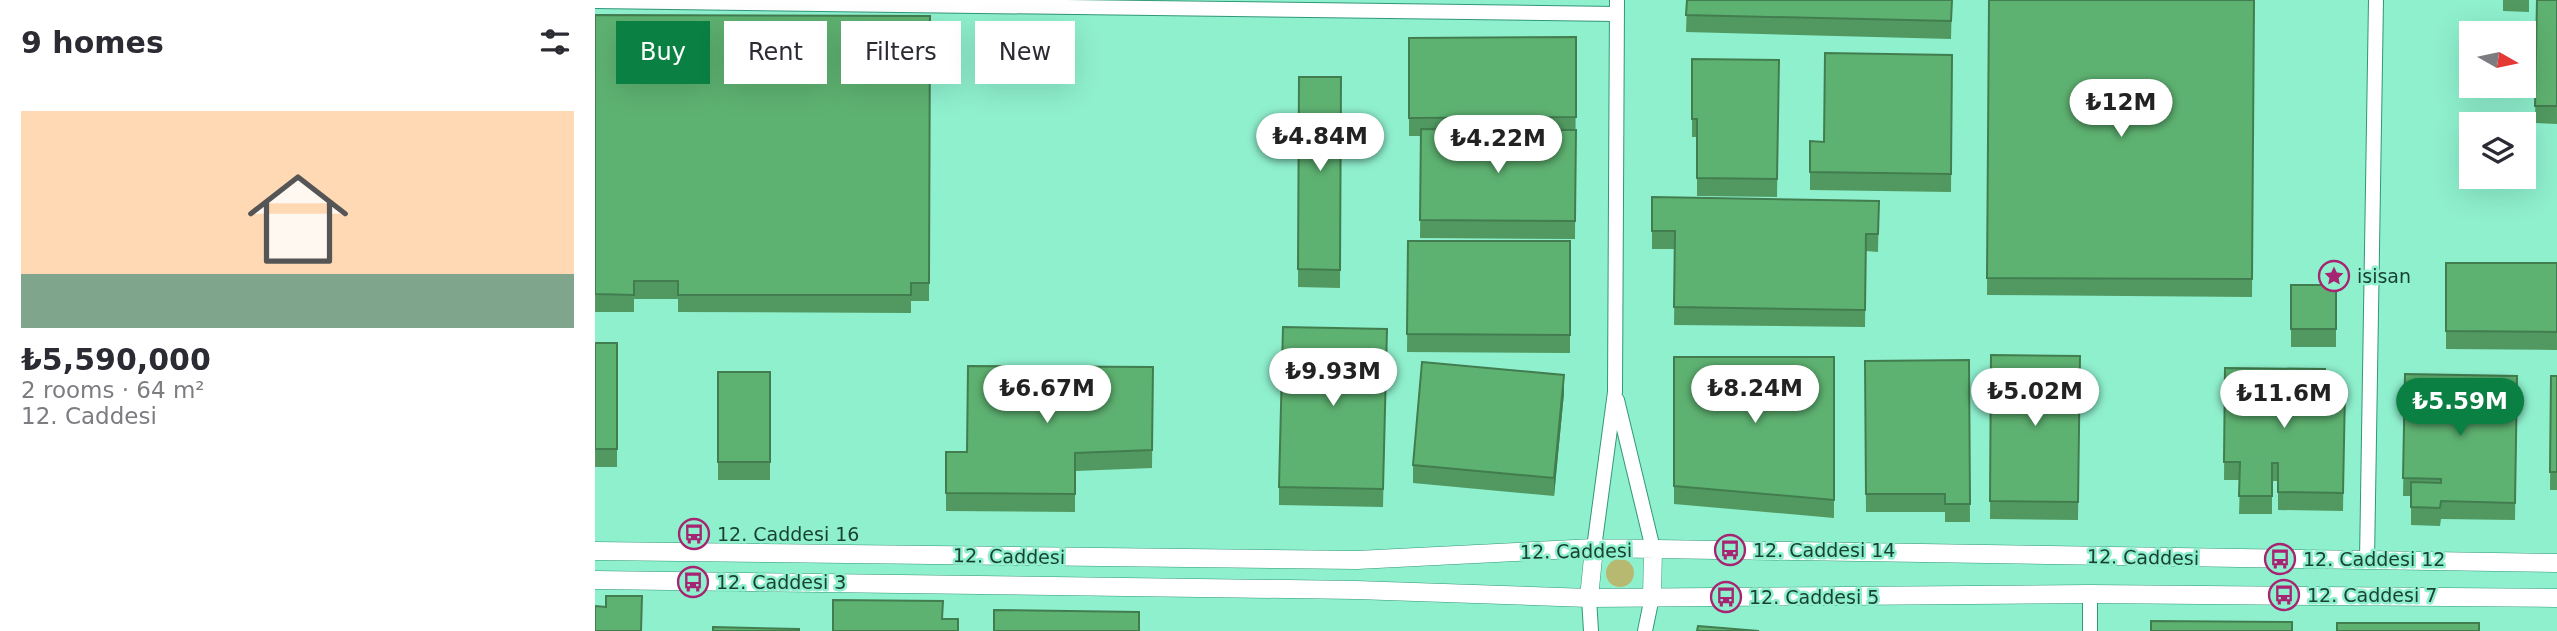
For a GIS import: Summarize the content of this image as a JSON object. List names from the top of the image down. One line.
{"streets":{"street":["12. Caddesi"]},"places":{"place":["isisan"],"bus stop":["12. Caddesi 16","12. Caddesi 14","12. Caddesi 12","12. Caddesi 3","12. Caddesi 7","12. Caddesi 5"]},"north":"right","page":{"heading":"9 homes","chip":["Buy","Rent","Filters","New"],"price":["₺12M","₺4.84M","₺4.22M","₺9.93M","₺6.67M","₺8.24M","₺5.02M","₺11.6M","₺5.59M"],"list":[{"name":"₺5,590,000","note":"2 rooms · 64 m² · 12. Caddesi"}]}}
